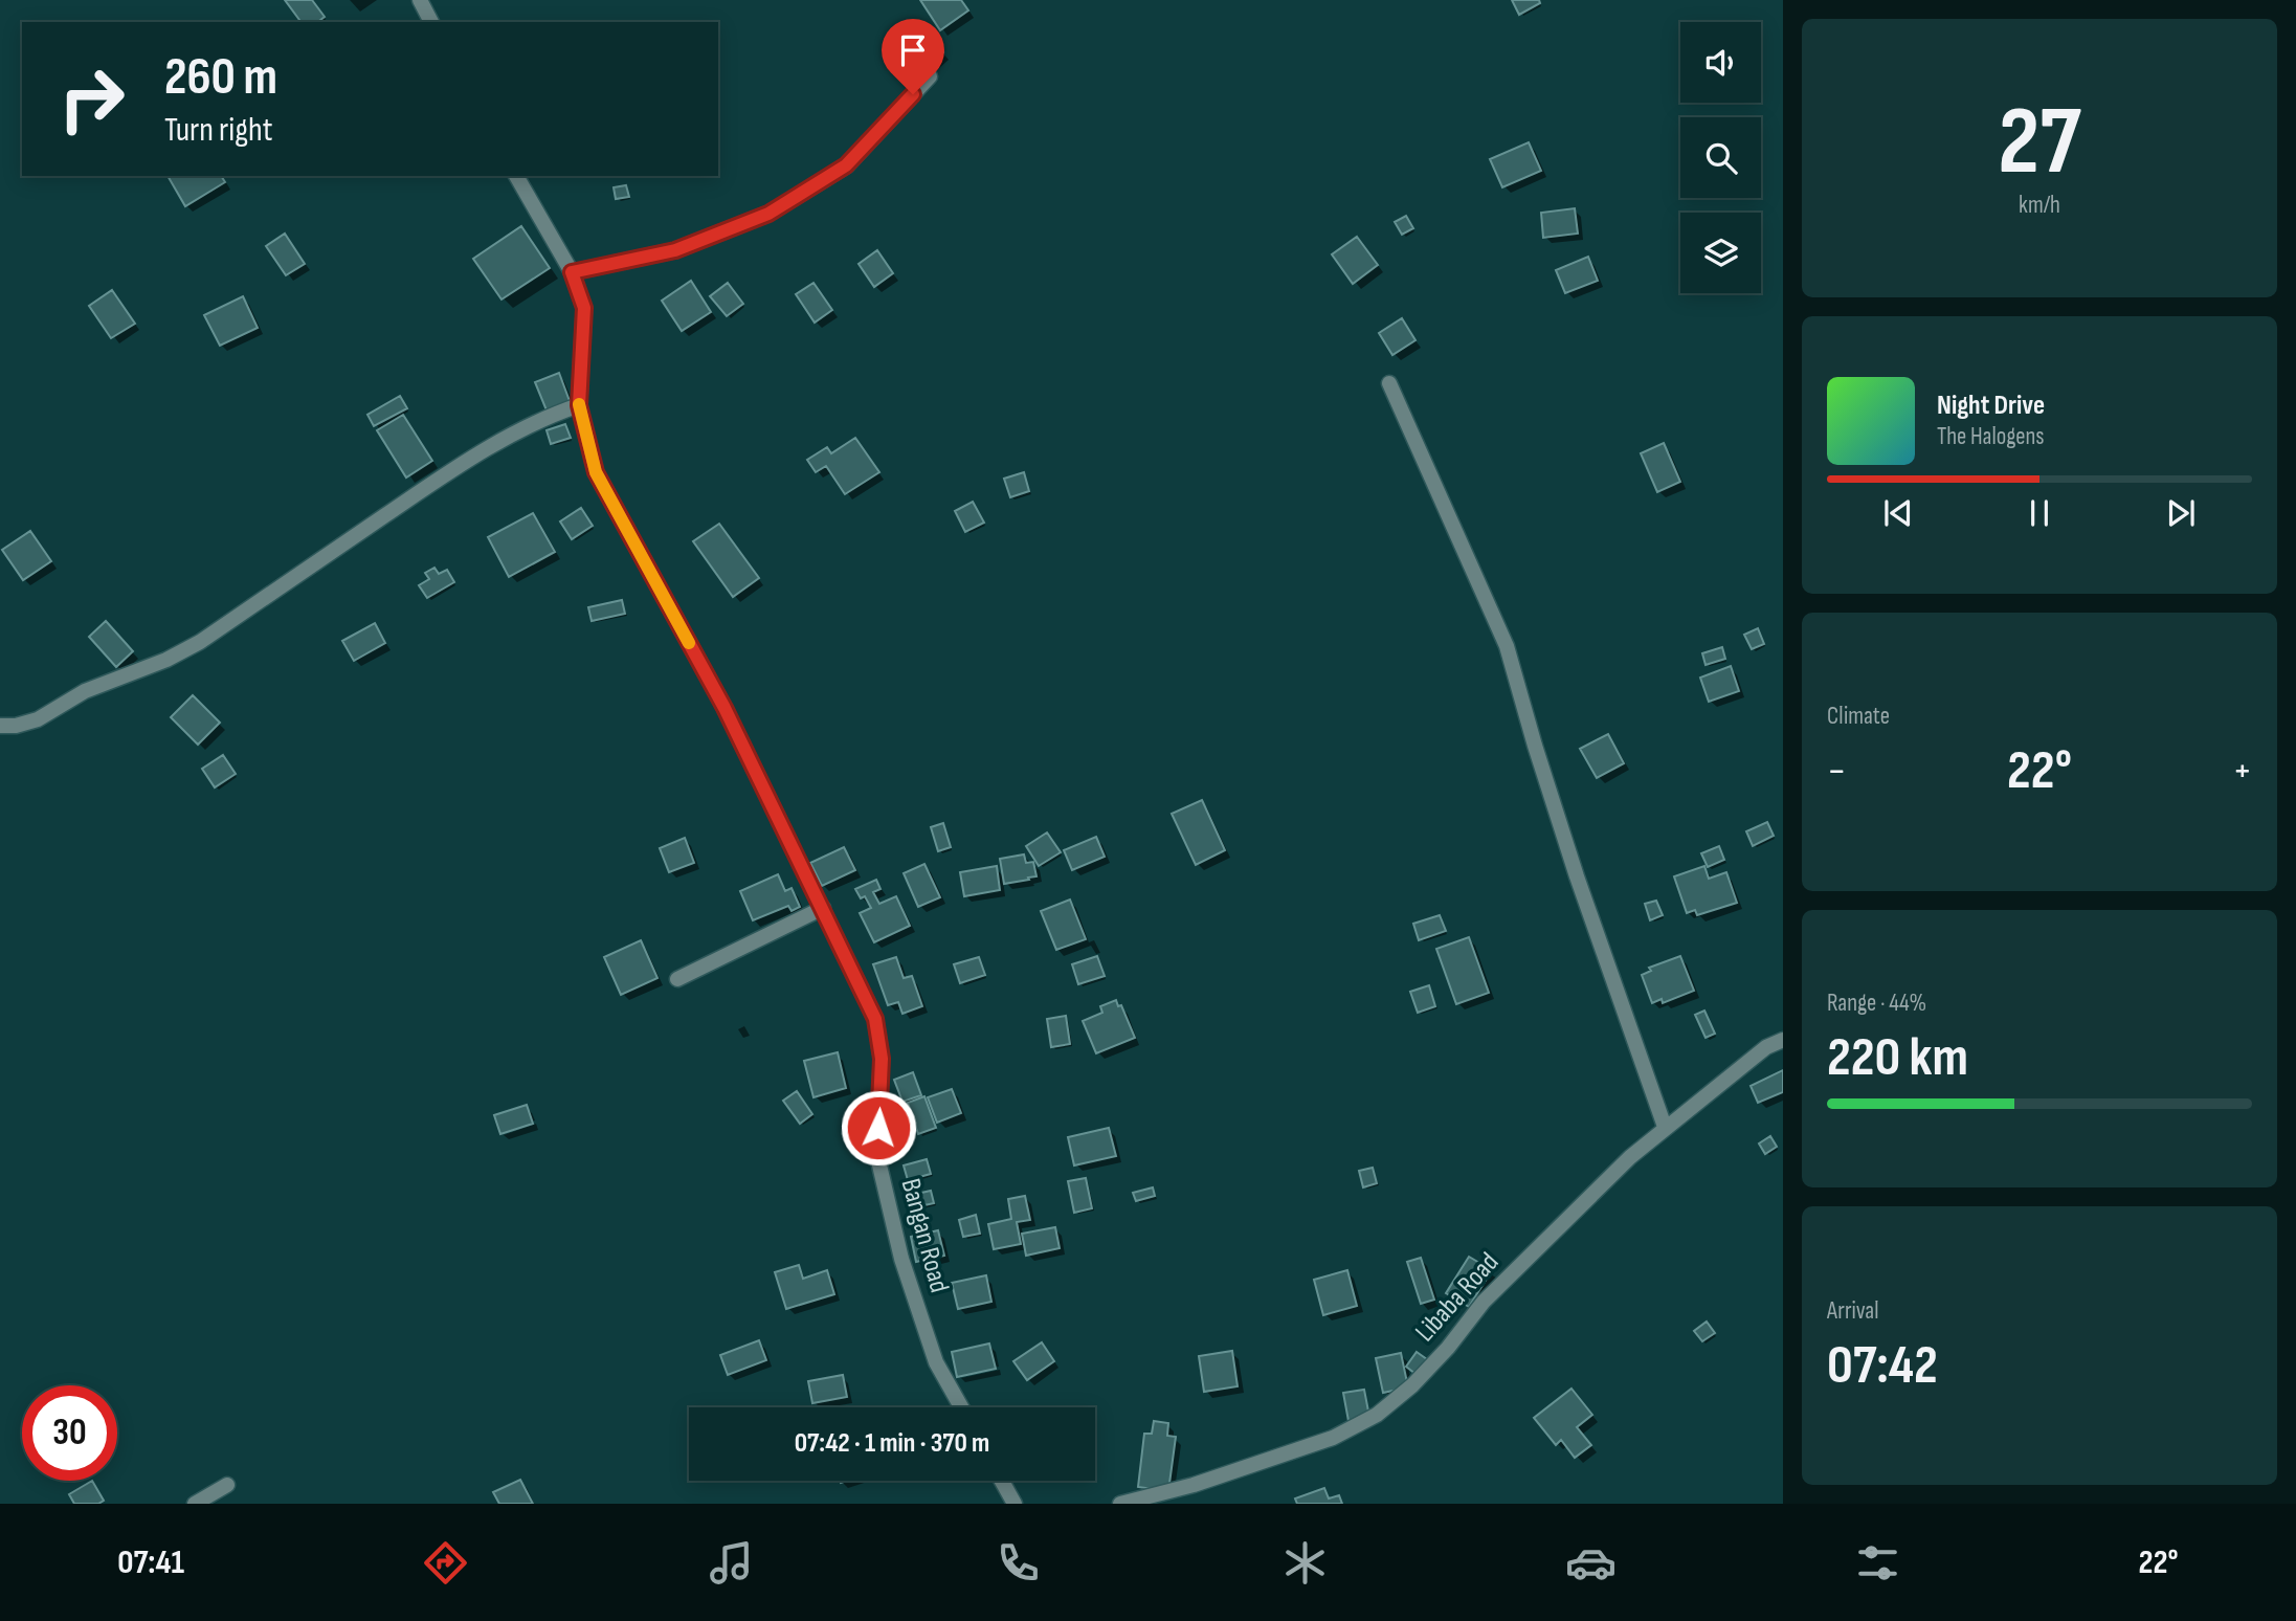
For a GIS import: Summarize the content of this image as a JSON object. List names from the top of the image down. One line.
{"streets":{"street":["Bangan Road","Libaba Road"]},"page":{"tile":[["27","km/h"],"Climate",["Range · 44%","220 km"],["Arrival","07:42"]],"turn":["260 m","Turn right"],"song":["Night Drive","The Halogens"],"heat":["−","22°","+"],"limit":"30","trip":"07:42 · 1 min · 370 m","tabs":["07:41","22°"]}}
